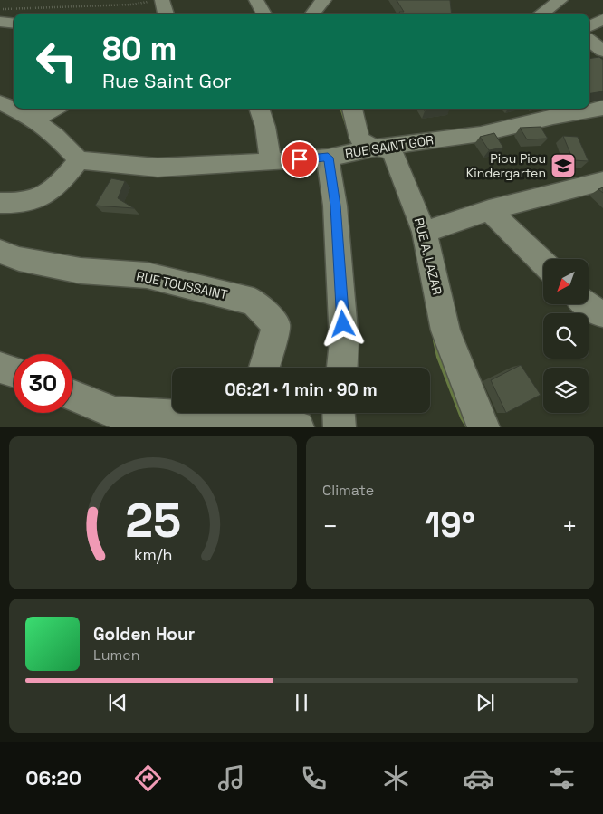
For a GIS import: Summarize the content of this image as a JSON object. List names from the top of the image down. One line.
{"streets":{"street":["RUE SAINT GOR","RUE A. LAZAR","RUE TOUSSAINT"]},"crossings":[["RUE SAINT GOR","RUE A. LAZAR"]],"places":{"school or university":["Piou Piou Kindergarten"]},"north":"bottom left","page":{"turn":["80 m","Rue Saint Gor"],"limit":"30","trip":"06:21 · 1 min · 90 m","tile":"Climate","heat":["−","19°","+"],"song":["Golden Hour","Lumen"],"tabs":"06:20","gauge":["25","km/h"]}}
